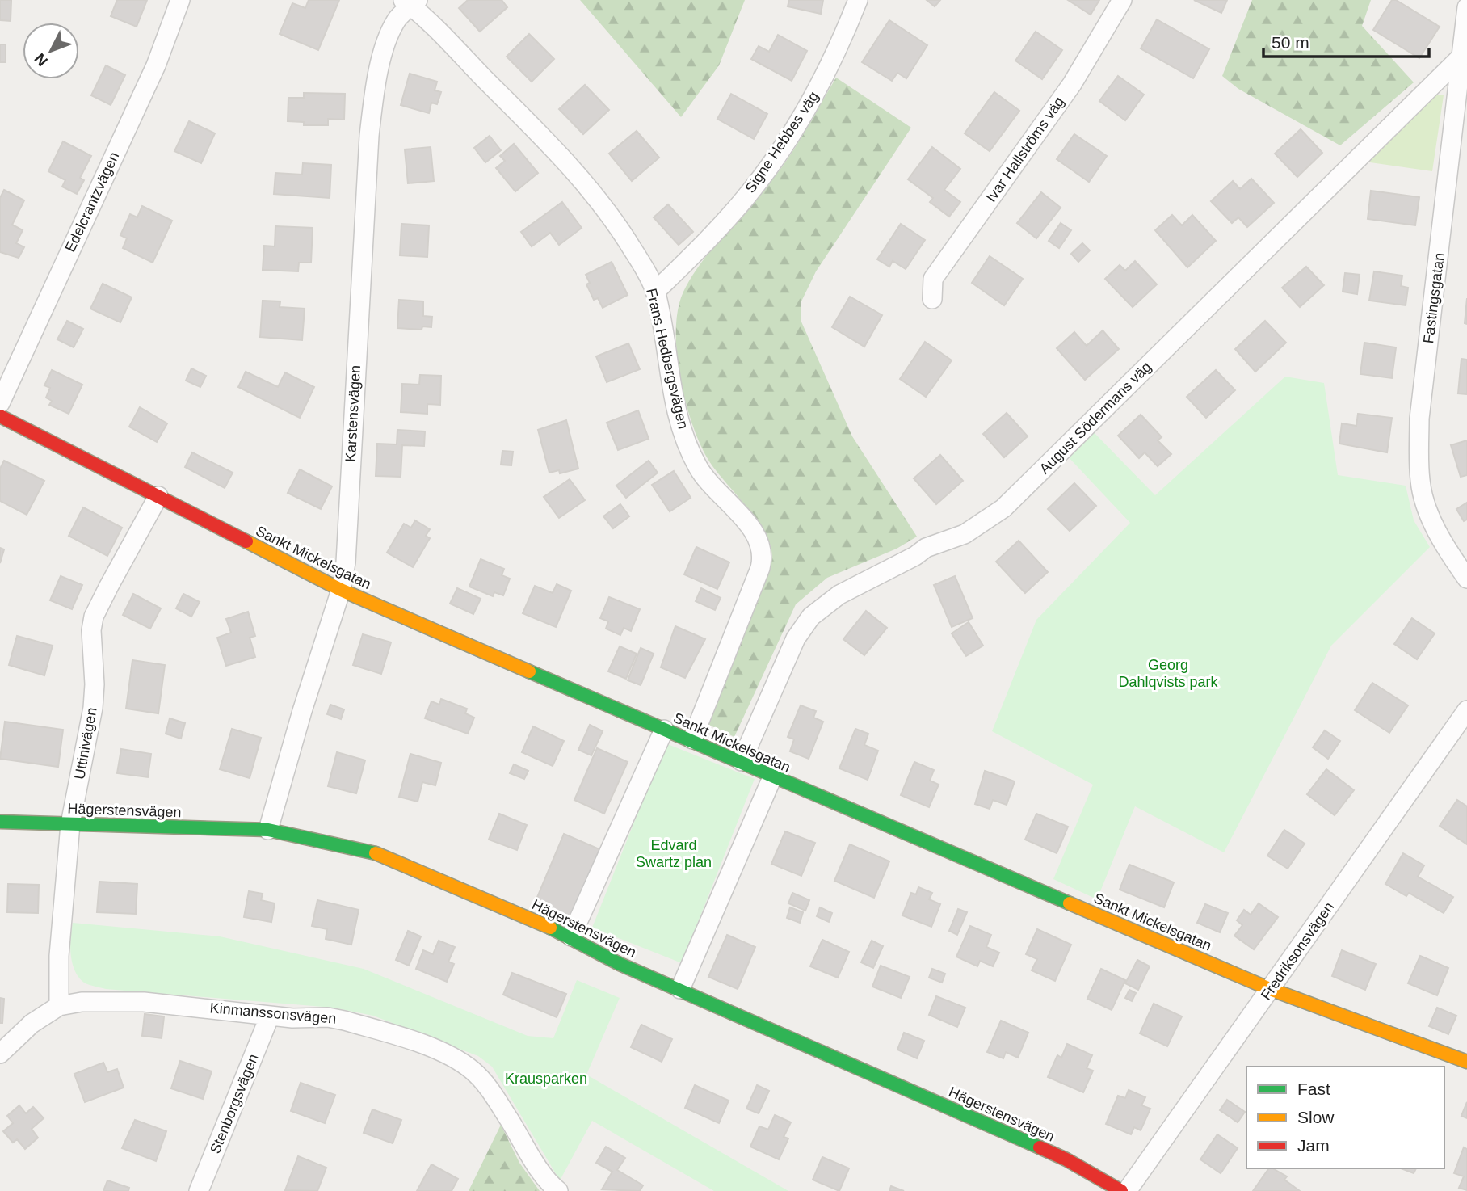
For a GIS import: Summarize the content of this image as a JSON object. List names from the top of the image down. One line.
{"streets":{"street":["Signe Hebbes väg","Ivar Hallströms väg","Edelcrantzvägen","Fastingsgatan","Frans Hedbergsvägen","Karstensvägen","August Södermans väg","Sankt Mickelsgatan","Uttinivägen","Hägerstensvägen","Fredriksonsvägen","Kinmanssonsvägen","Stenborgsvägen"]},"crossings":[["Signe Hebbes väg","Frans Hedbergsvägen"],["Fastingsgatan","August Södermans väg"],["Frans Hedbergsvägen","Karstensvägen"],["Frans Hedbergsvägen","Sankt Mickelsgatan"],["Karstensvägen","Sankt Mickelsgatan"],["Karstensvägen","Hägerstensvägen"],["August Södermans väg","Sankt Mickelsgatan"],["Sankt Mickelsgatan","Uttinivägen"],["Sankt Mickelsgatan","Fredriksonsvägen"],["Uttinivägen","Hägerstensvägen"],["Uttinivägen","Kinmanssonsvägen"],["Kinmanssonsvägen","Stenborgsvägen"]],"parks":["Georg Dahlqvists park","Edvard Swartz plan","Krausparken"],"legend":["Fast","Slow","Jam"],"scale_bar":"50 m","north":"bottom left"}
